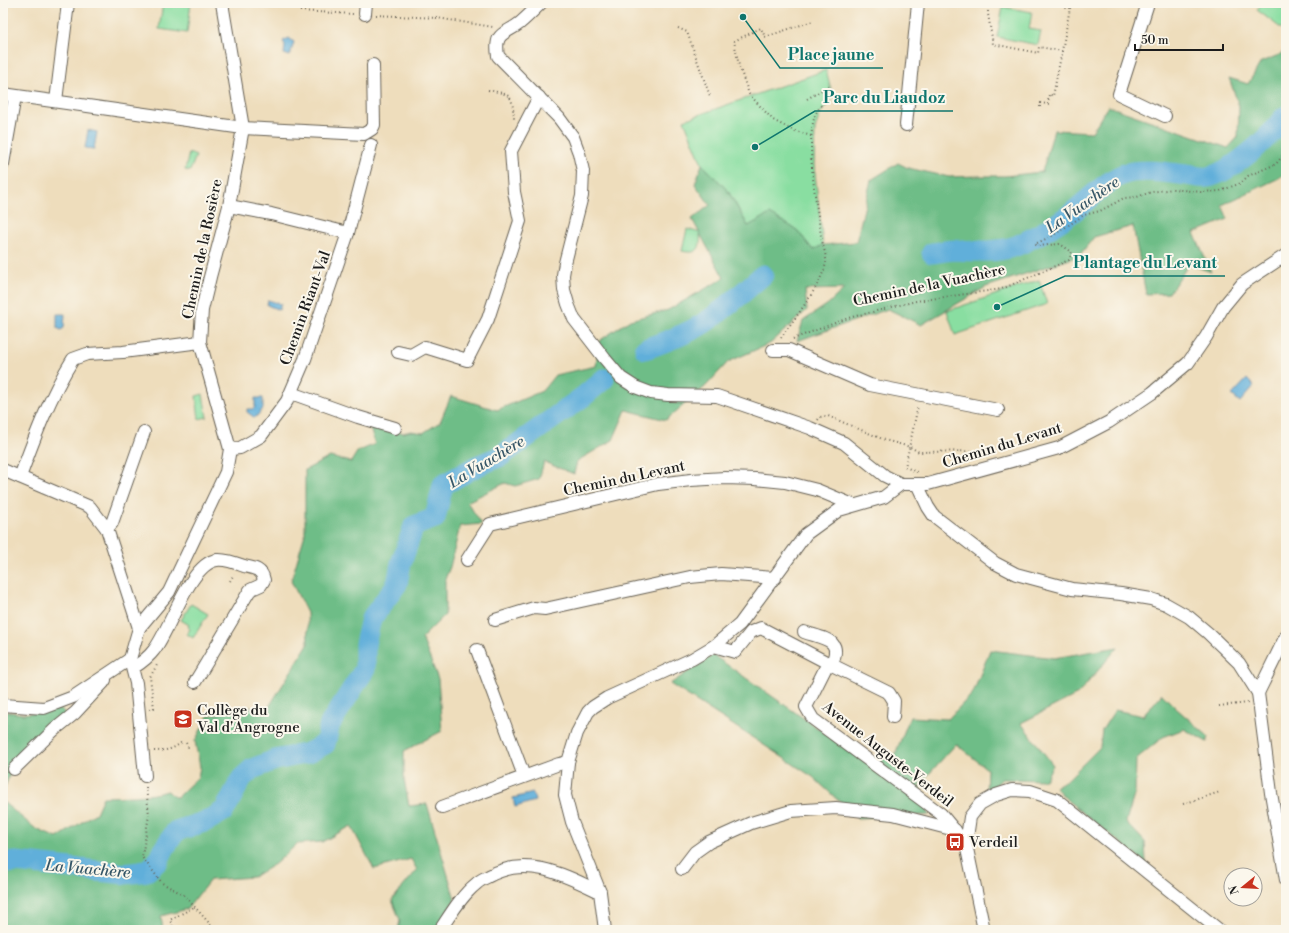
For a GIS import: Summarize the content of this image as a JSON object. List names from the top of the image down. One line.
{"streets":{"street":["Chemin de la Rosière","Chemin Riant-Val","Chemin du Levant","Avenue Auguste-Verdeil"],"path":["Chemin de la Vuachère"]},"crossings":[["Chemin de la Rosière","Chemin Riant-Val"]],"water":["La Vuachère"],"places":{"other":["Place jaune","Parc du Liaudoz","Plantage du Levant"],"school or university":["Collège du Val d'Angrogne"],"bus stop":["Verdeil"]},"scale_bar":"50 m","north":"left"}
